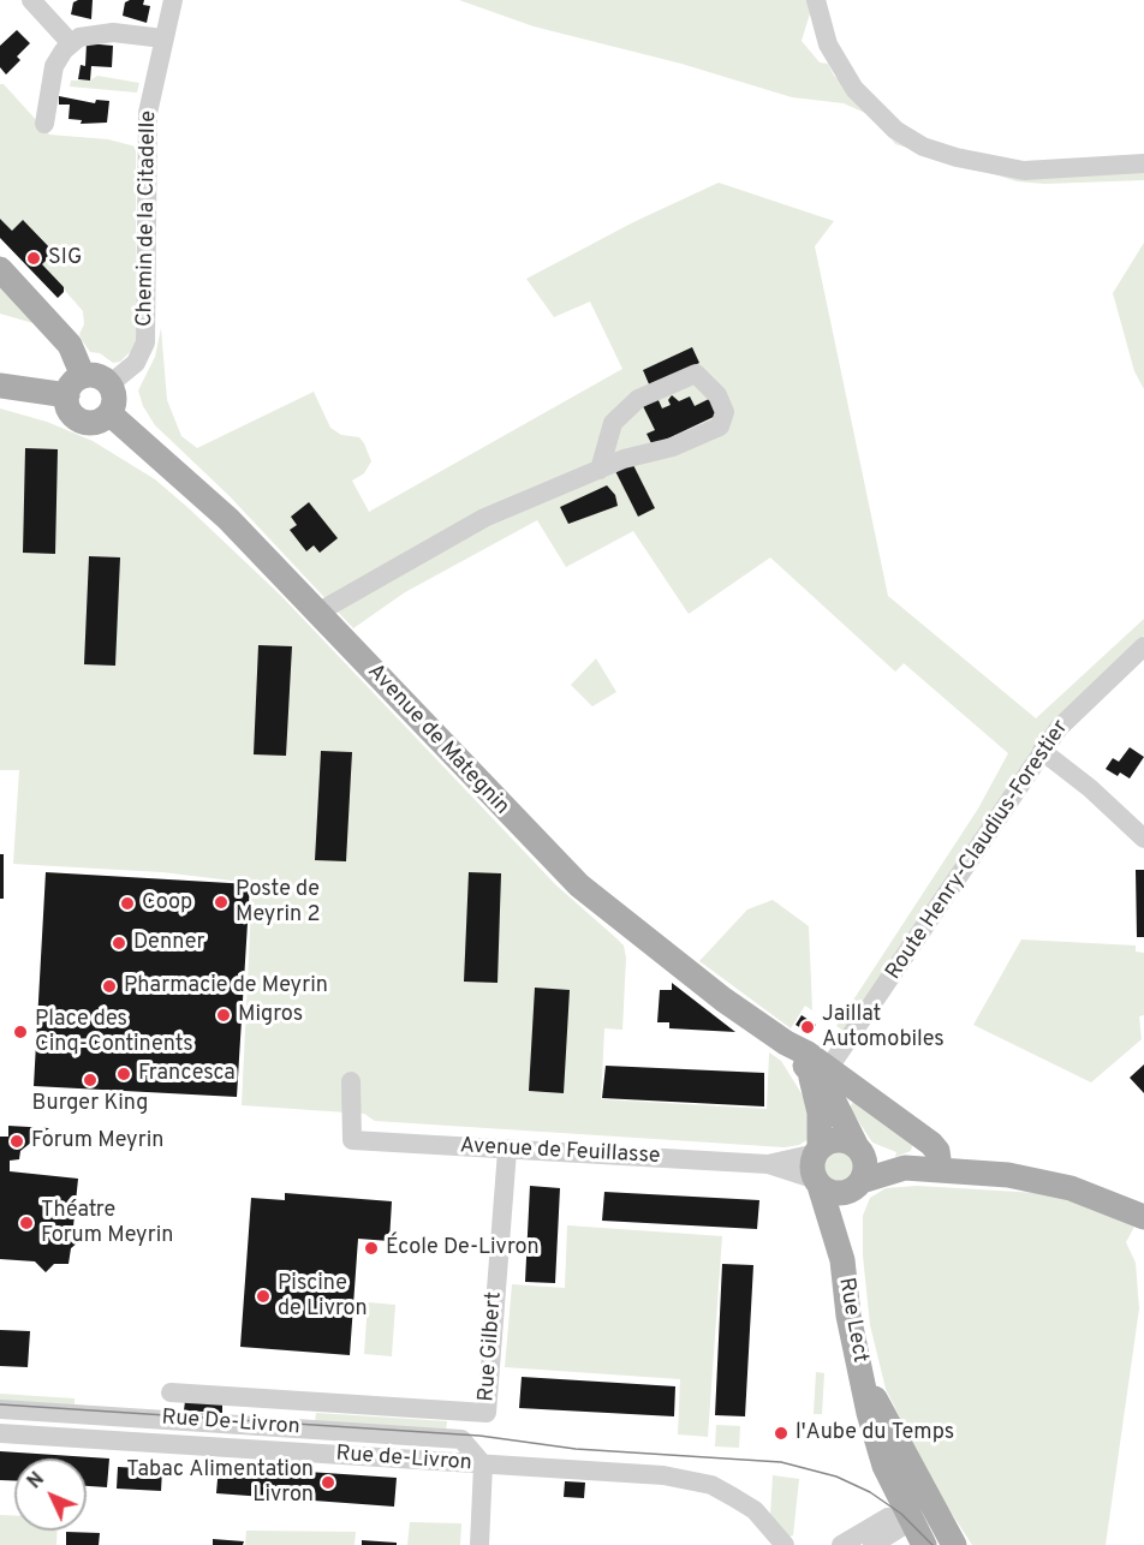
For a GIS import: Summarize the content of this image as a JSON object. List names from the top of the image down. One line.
{"streets":{"main road":["Avenue de Mategnin","Rue Lect"],"street":["Chemin de la Citadelle","Route Henry-Claudius-Forestier","Avenue de Feuillasse","Rue Gilbert","Rue De-Livron","Rue de-Livron"]},"crossings":[["Chemin de la Citadelle","Avenue de Mategnin"],["Avenue de Mategnin","Route Henry-Claudius-Forestier"],["Avenue de Mategnin","Avenue de Feuillasse"],["Avenue de Mategnin","Rue Lect"],["Avenue de Feuillasse","Rue Lect"],["Avenue de Feuillasse","Rue Gilbert"],["Rue Gilbert","Rue de-Livron"],["Rue De-Livron","Rue de-Livron"]],"places":["SIG","Poste de Meyrin 2","Coop","Denner","Pharmacie de Meyrin","Migros","Jaillat Automobiles","Place des Cinq-Continents","Francesca","Burger King","Forum Meyrin","Théatre Forum Meyrin","École De-Livron","Piscine de Livron","l'Aube du Temps","Tabac Alimentation Livron"],"north":"top left"}
